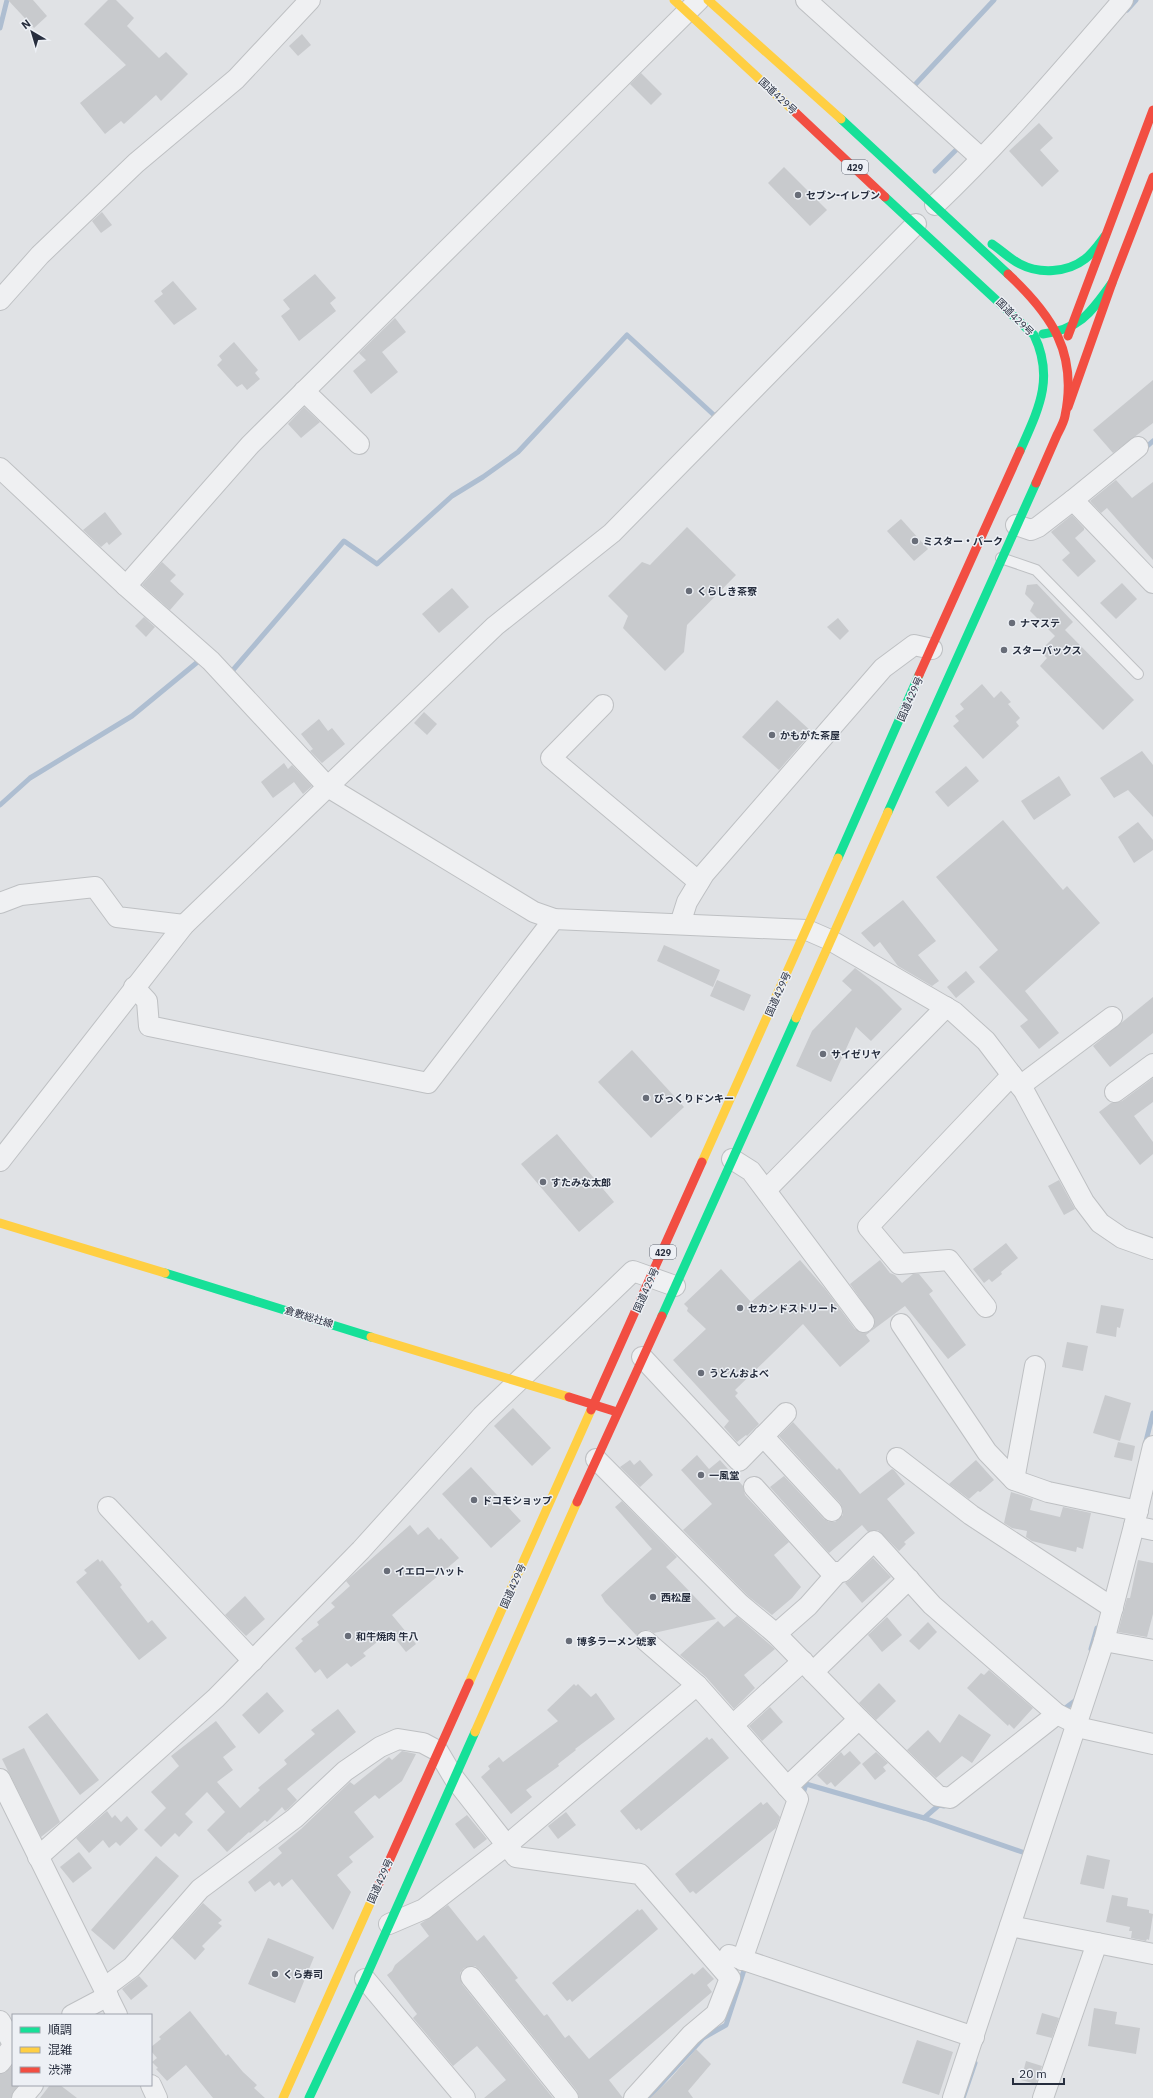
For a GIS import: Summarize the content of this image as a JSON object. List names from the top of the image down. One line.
{"streets":{"main road":["国道429号","429","倉敷総社線"]},"crossings":[["国道429号","429"],["国道429号","倉敷総社線"],["429","倉敷総社線"]],"places":["セブン-イレブン","ミスター・バーク","くらしき茶寮","ナマステ","スターバックス","かもがた茶屋","サイゼリヤ","びっくりドンキー","すたみな太郎","セカンドストリート","うどんおよべ","一風堂","ドコモショップ","イエローハット","西松屋","和牛焼肉 牛八","博多ラーメン琥家","くら寿司"],"legend":["順調","混雑","渋滞"],"scale_bar":"20 m","north":"top left"}
